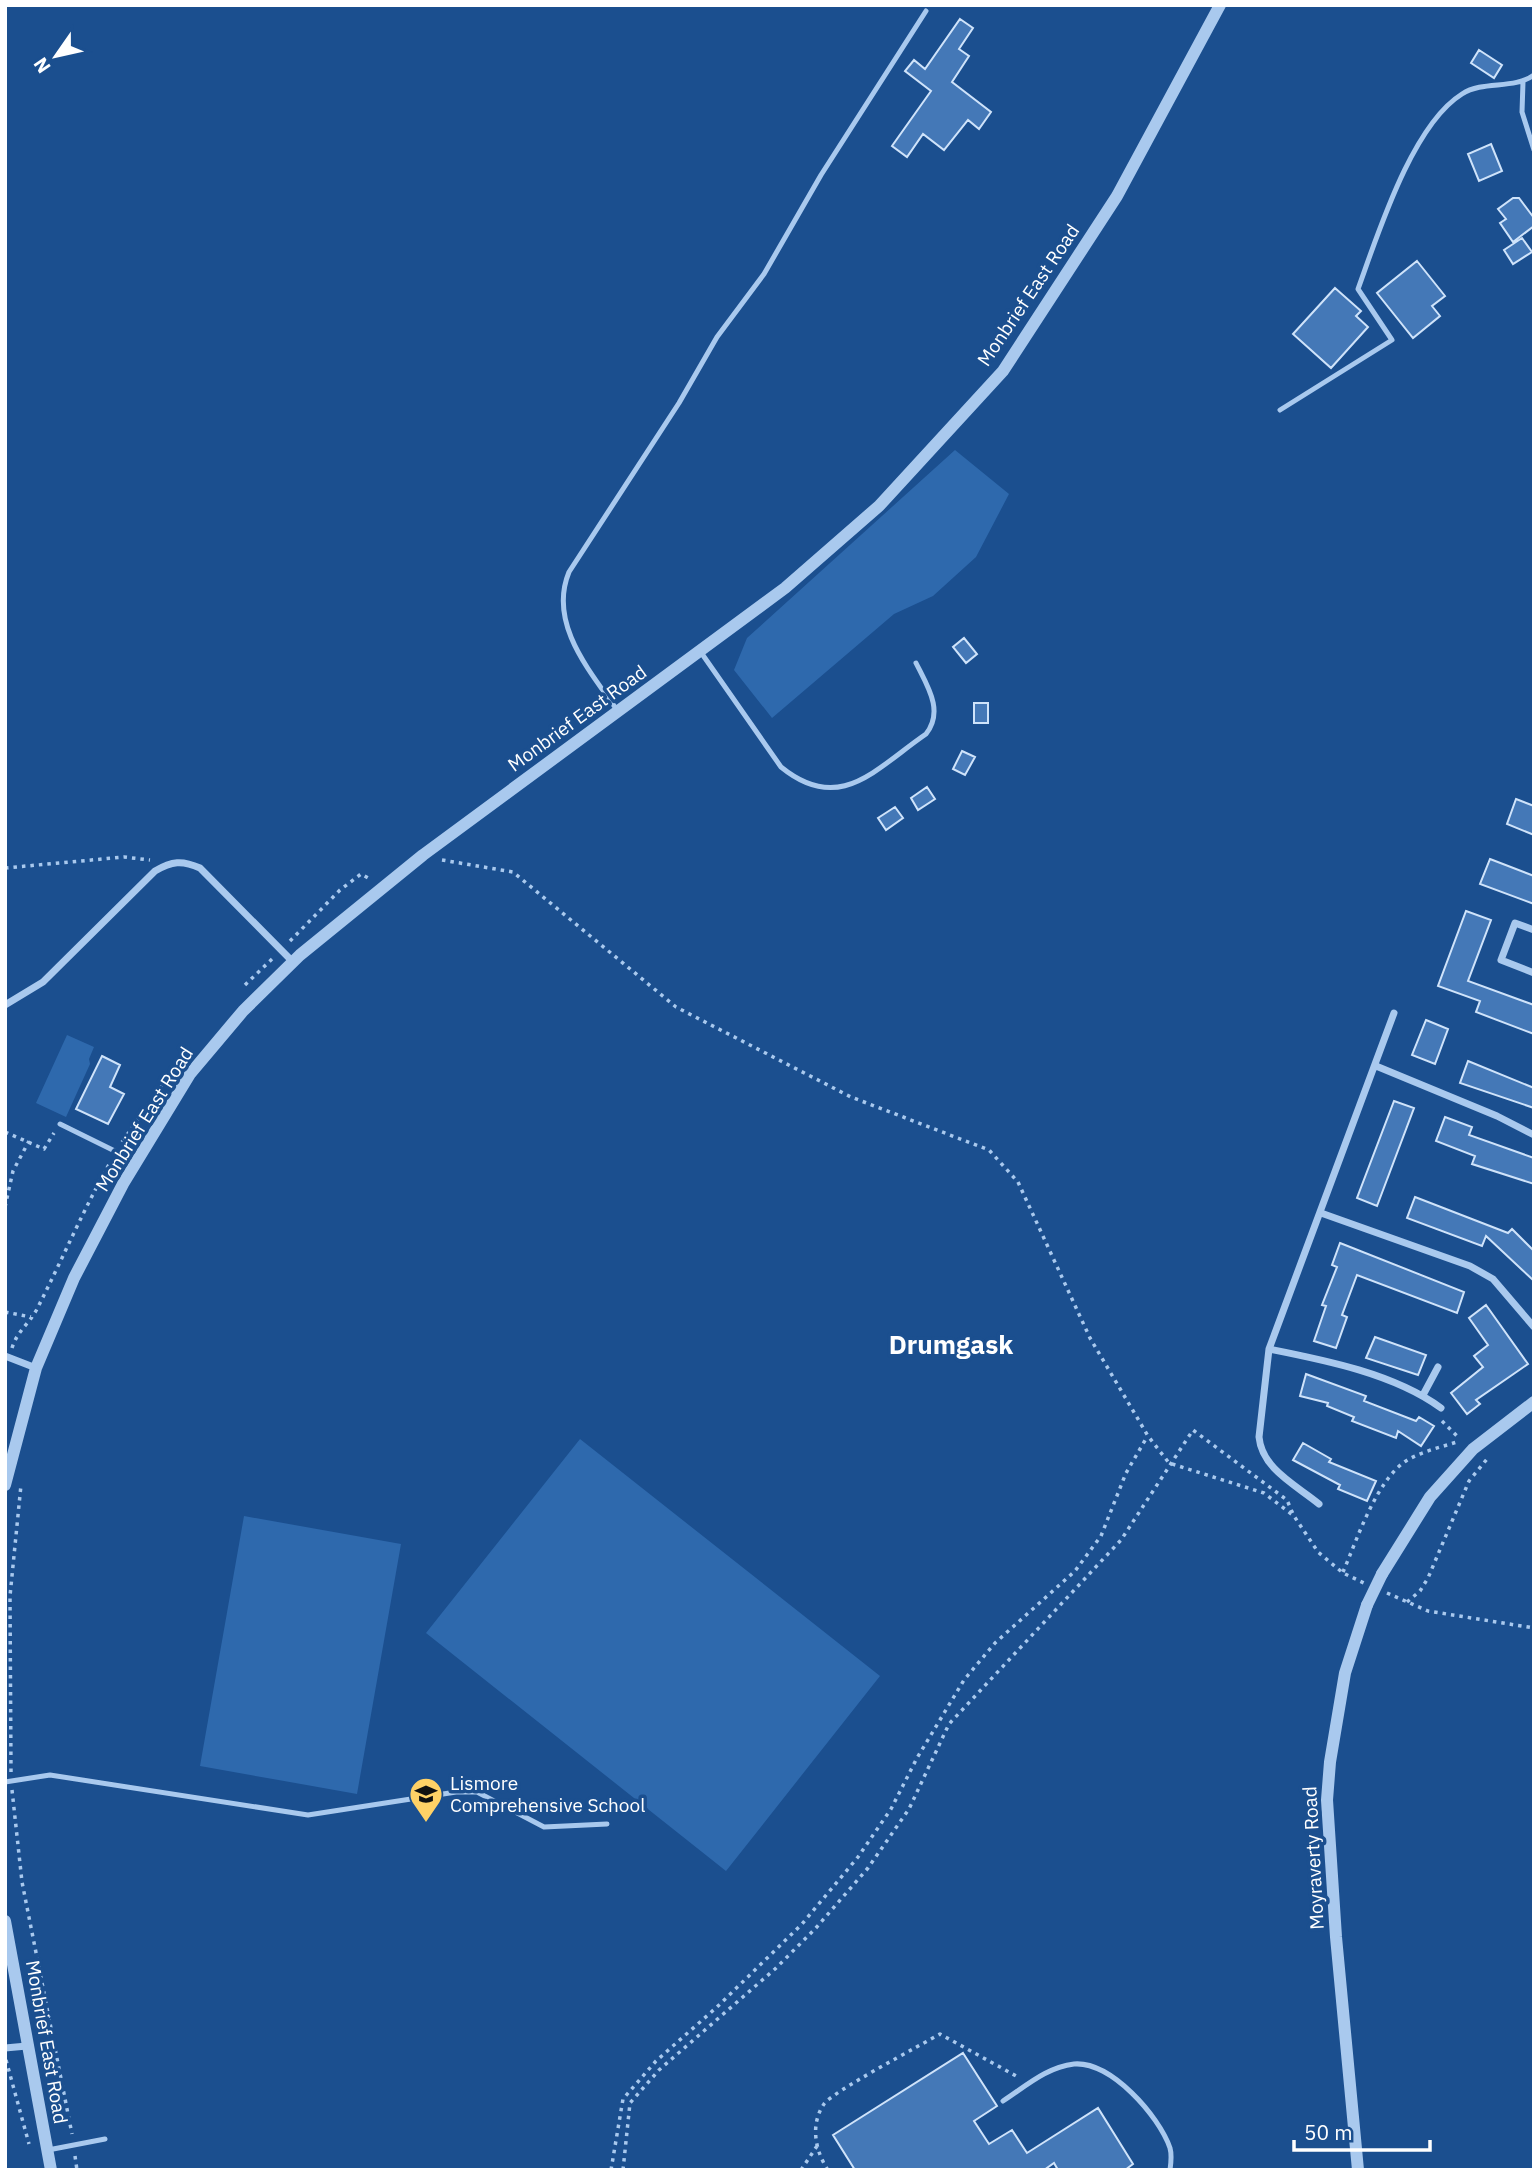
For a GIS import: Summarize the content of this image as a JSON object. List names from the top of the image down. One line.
{"streets":{"street":["Monbrief East Road","Moyraverty Road"]},"districts":["Drumgask"],"places":{"school or university":["Lismore Comprehensive School"]},"scale_bar":"50 m","north":"bottom left"}
